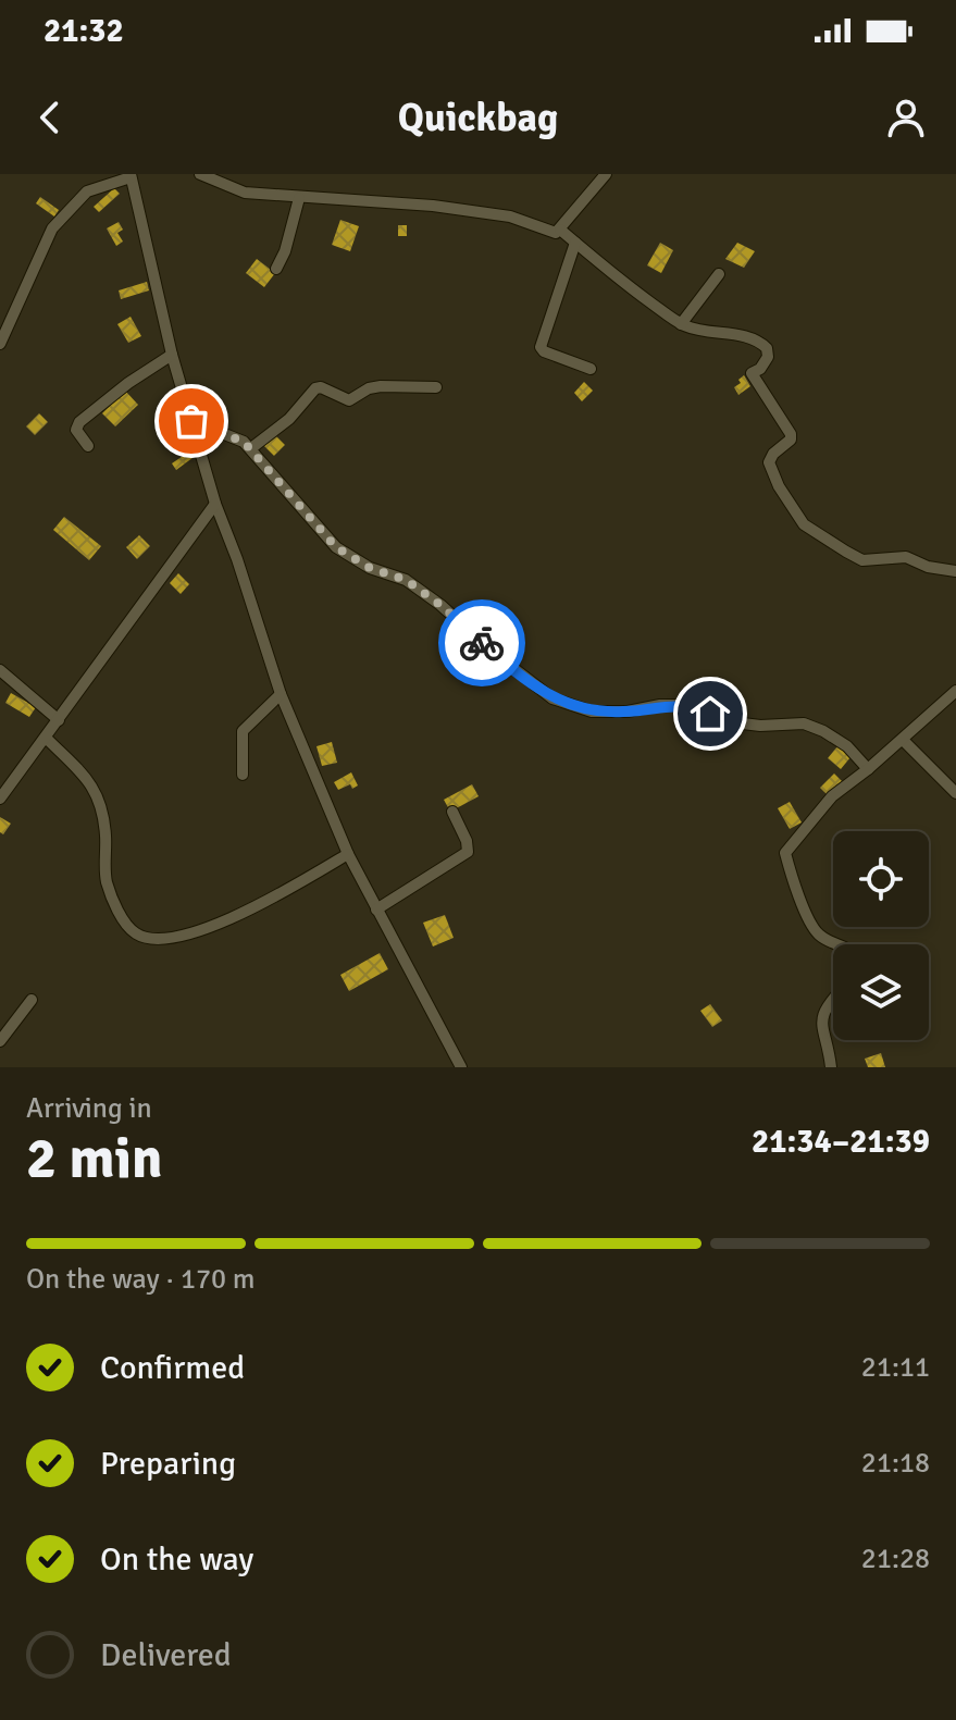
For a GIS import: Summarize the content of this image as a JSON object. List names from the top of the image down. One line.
{"page":{"status":"21:32","header":"Quickbag","heading":["2 min","Arriving in","21:34–21:39"],"bar":"On the way · 170 m","list":[["Confirmed","21:11"],["Preparing","21:18"],["On the way","21:28"],"Delivered"]}}
